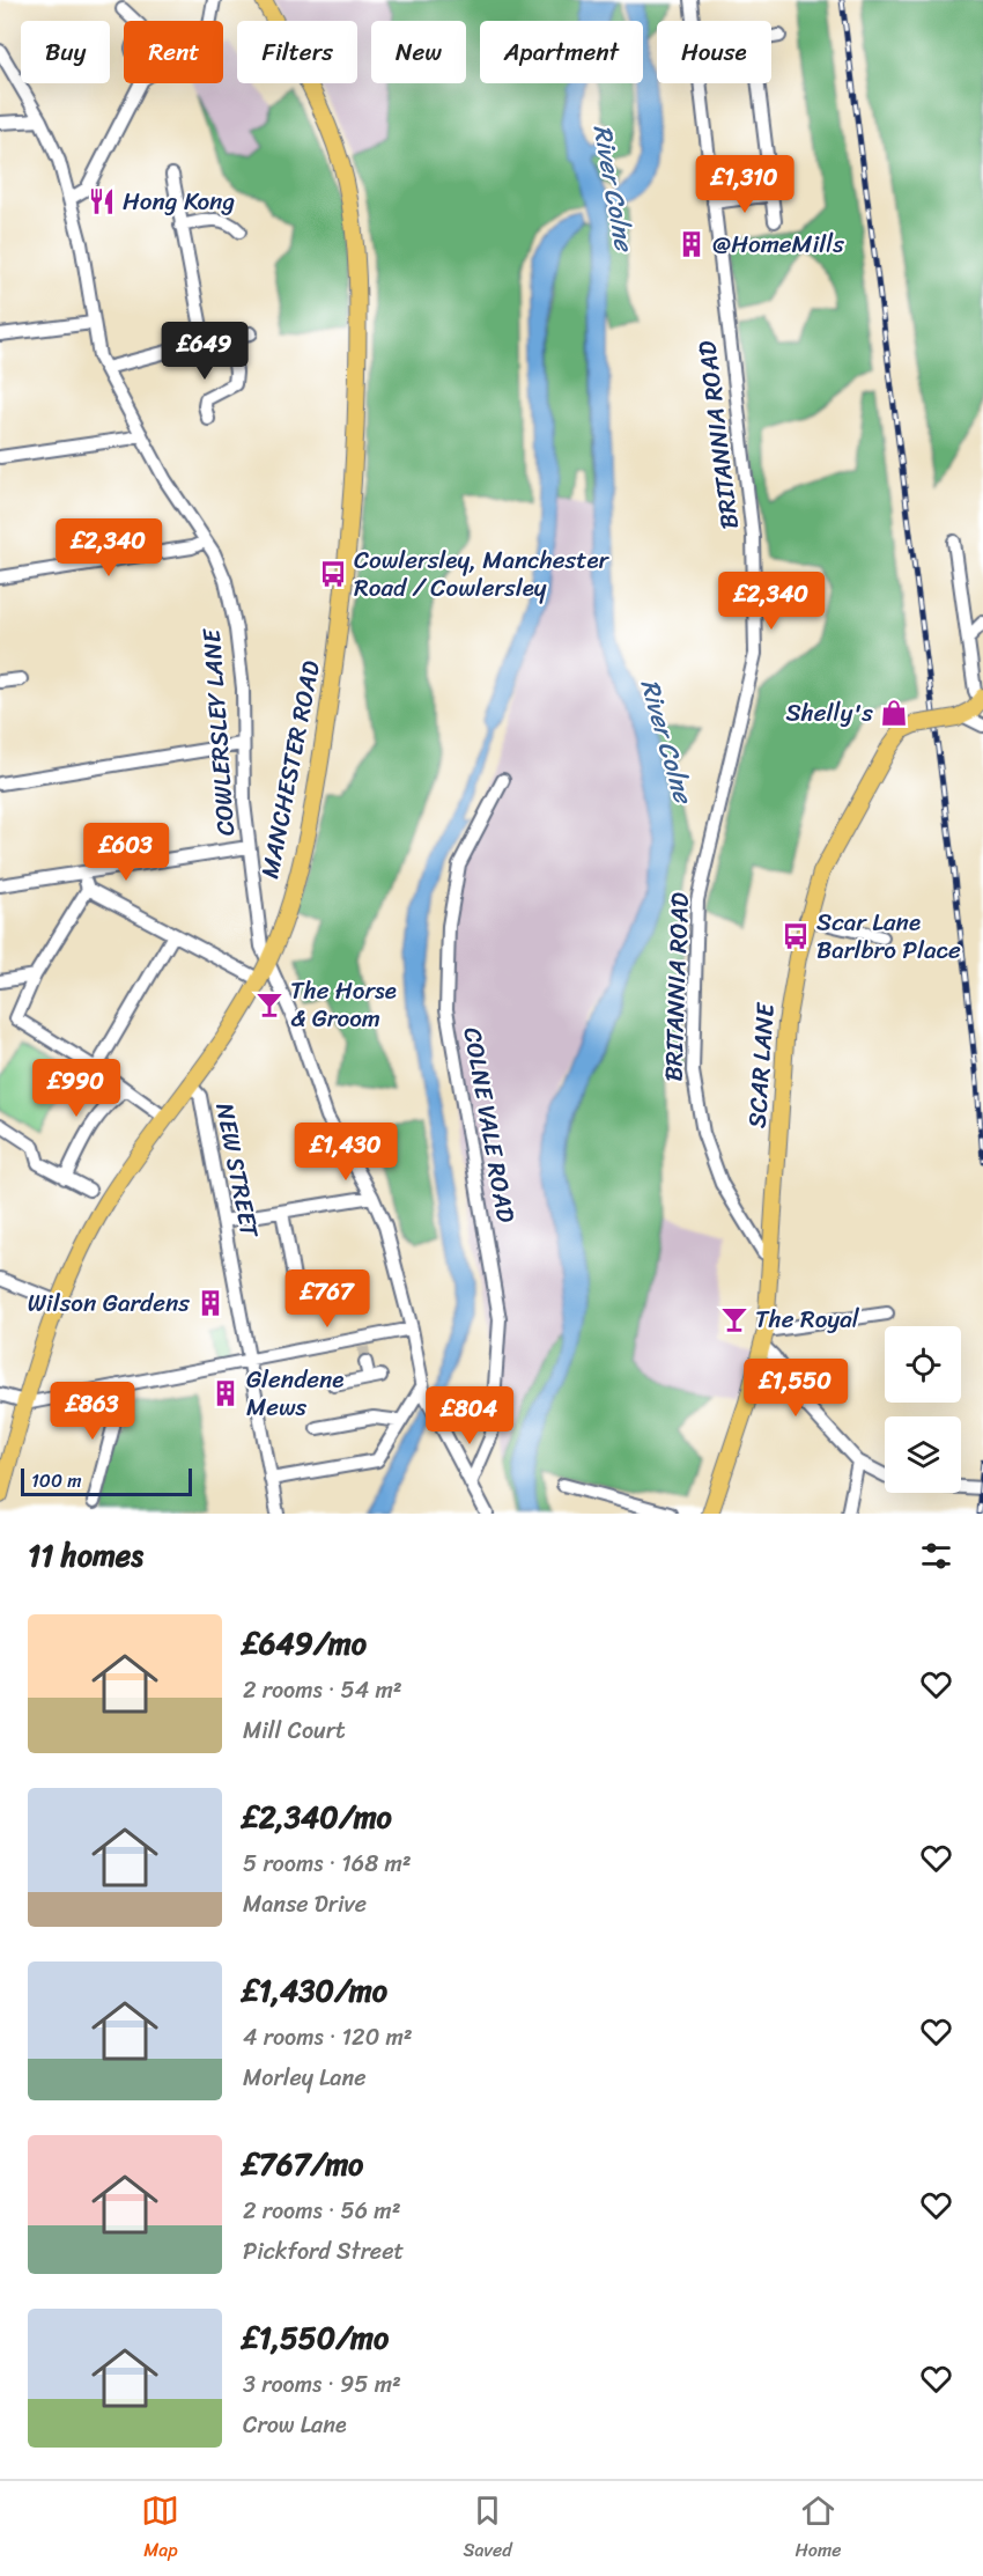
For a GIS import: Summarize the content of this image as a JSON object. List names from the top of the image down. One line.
{"streets":{"main road":["MANCHESTER ROAD","SCAR LANE"],"street":["BRITANNIA ROAD","COWLERSLEY LANE","COLNE VALE ROAD","NEW STREET"]},"crossings":[["BRITANNIA ROAD","SCAR LANE"],["COWLERSLEY LANE","MANCHESTER ROAD"],["COWLERSLEY LANE","COLNE VALE ROAD"],["MANCHESTER ROAD","NEW STREET"]],"water":["River Colne"],"places":{"restaurant":["Hong Kong"],"building":["@HomeMills","Wilson Gardens","Glendene Mews"],"bus stop":["Cowlersley, Manchester Road / Cowlersley","Scar Lane Barlbro Place"],"shop":["Shelly's"],"bar":["The Horse & Groom","The Royal"]},"scale_bar":"100 m","page":{"chip":["Buy","Rent","Filters","New","Apartment","House"],"price":["£1,310","£649","£2,340","£2,340","£603","£990","£1,430","£767","£1,550","£863","£804"],"scale":"100 m","heading":"11 homes","list":[{"name":"£649/mo","note":"2 rooms · 54 m² · Mill Court"},{"name":"£2,340/mo","note":"5 rooms · 168 m² · Manse Drive"},{"name":"£1,430/mo","note":"4 rooms · 120 m² · Morley Lane"},{"name":"£767/mo","note":"2 rooms · 56 m² · Pickford Street"},{"name":"£1,550/mo","note":"3 rooms · 95 m² · Crow Lane"}],"tabs":["Map","Saved","Home"]}}
